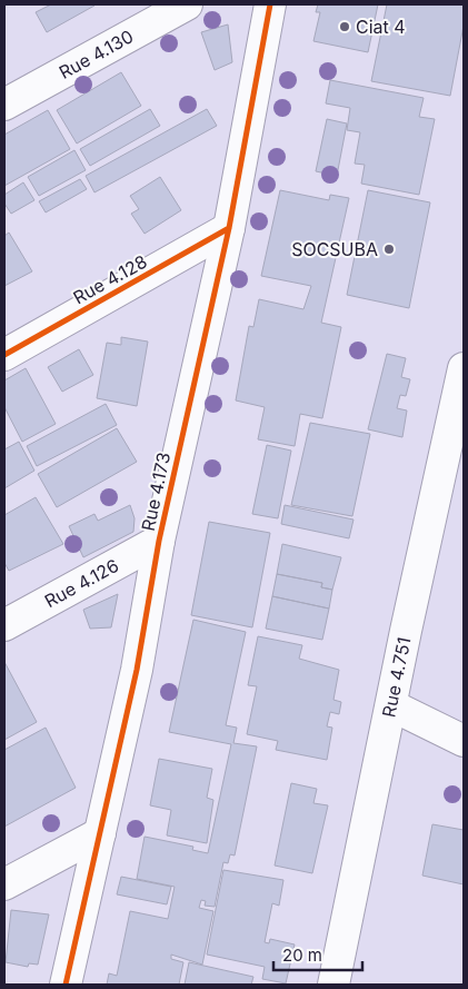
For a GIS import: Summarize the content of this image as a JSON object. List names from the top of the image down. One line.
{"streets":{"street":["Rue 4.130","Rue 4.128","Rue 4.173","Rue 4.126","Rue 4.751"]},"crossings":[["Rue 4.128","Rue 4.173"],["Rue 4.173","Rue 4.126"]],"places":["Ciat 4","SOCSUBA"],"scale_bar":"20 m"}
